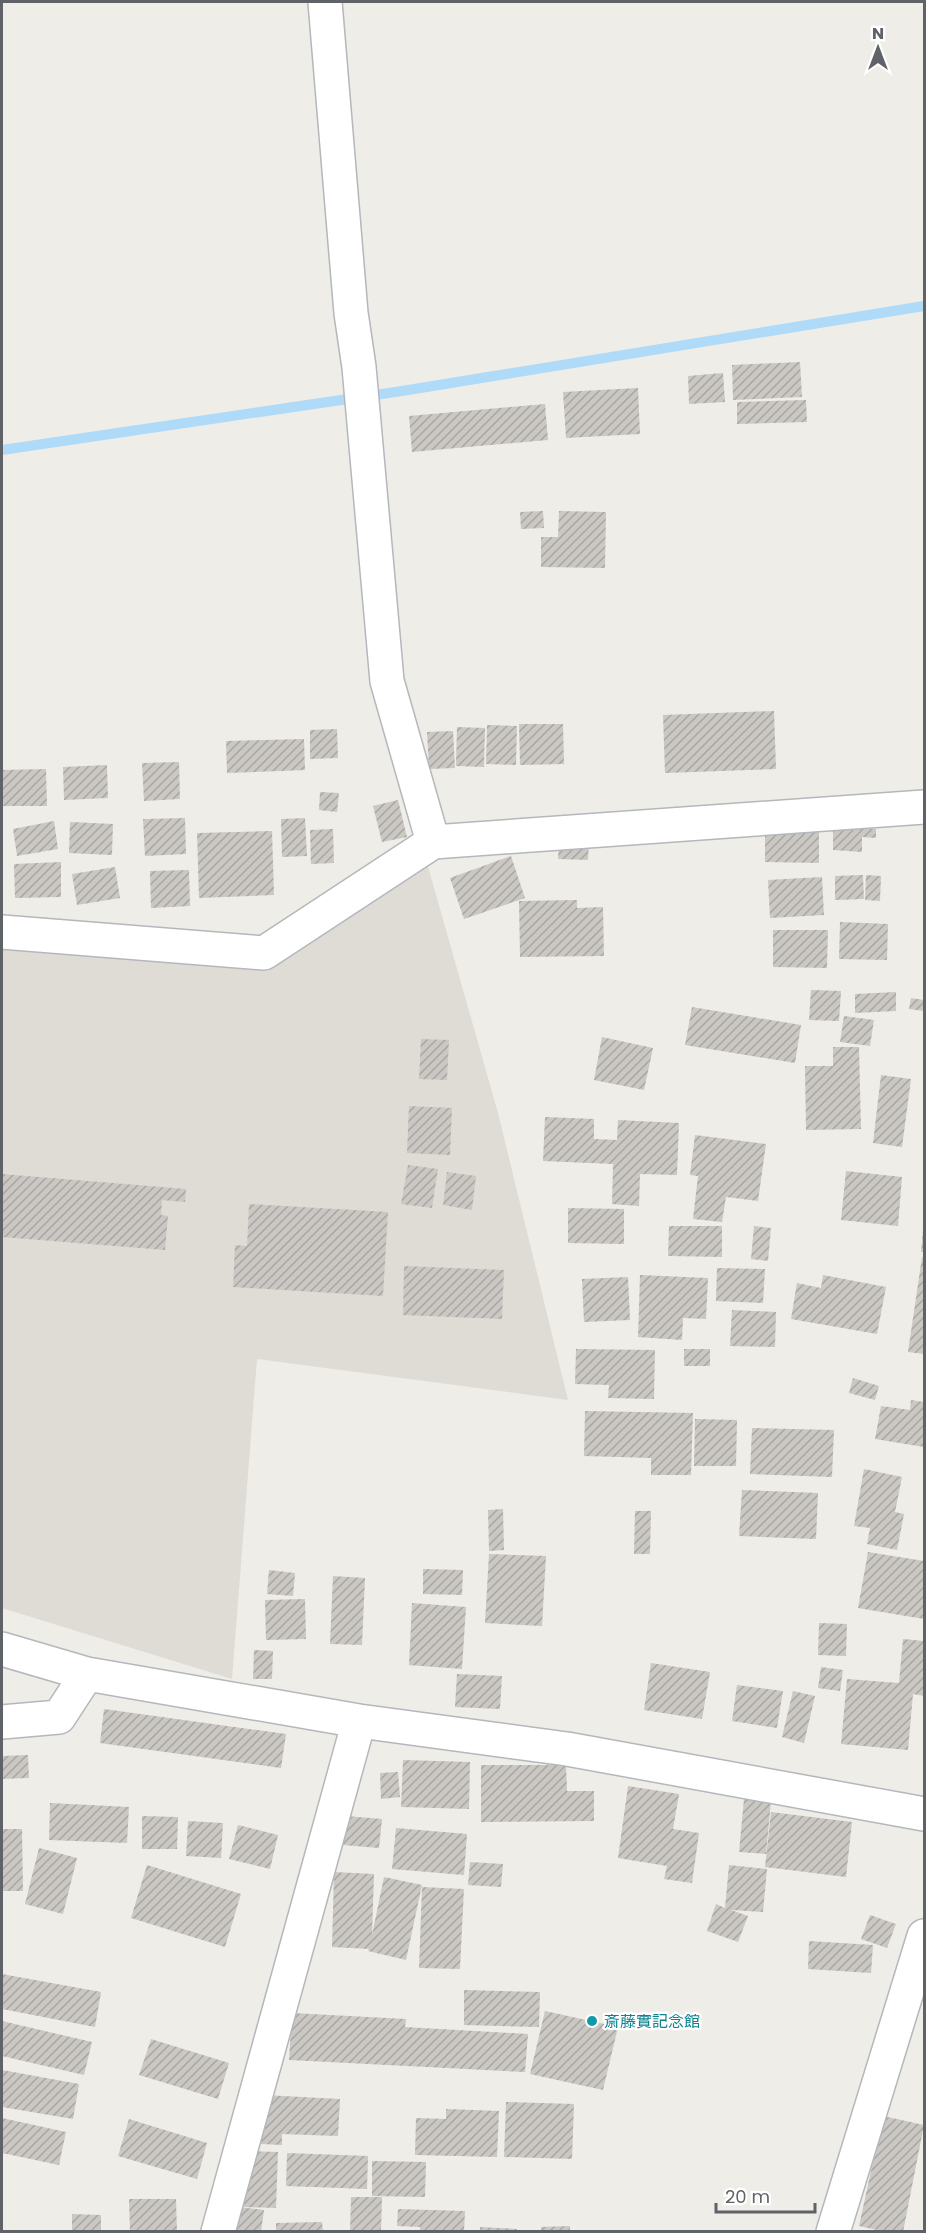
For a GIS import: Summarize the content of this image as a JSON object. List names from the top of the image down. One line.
{"places":["斎藤實記念館"],"scale_bar":"20 m","north":"top"}
